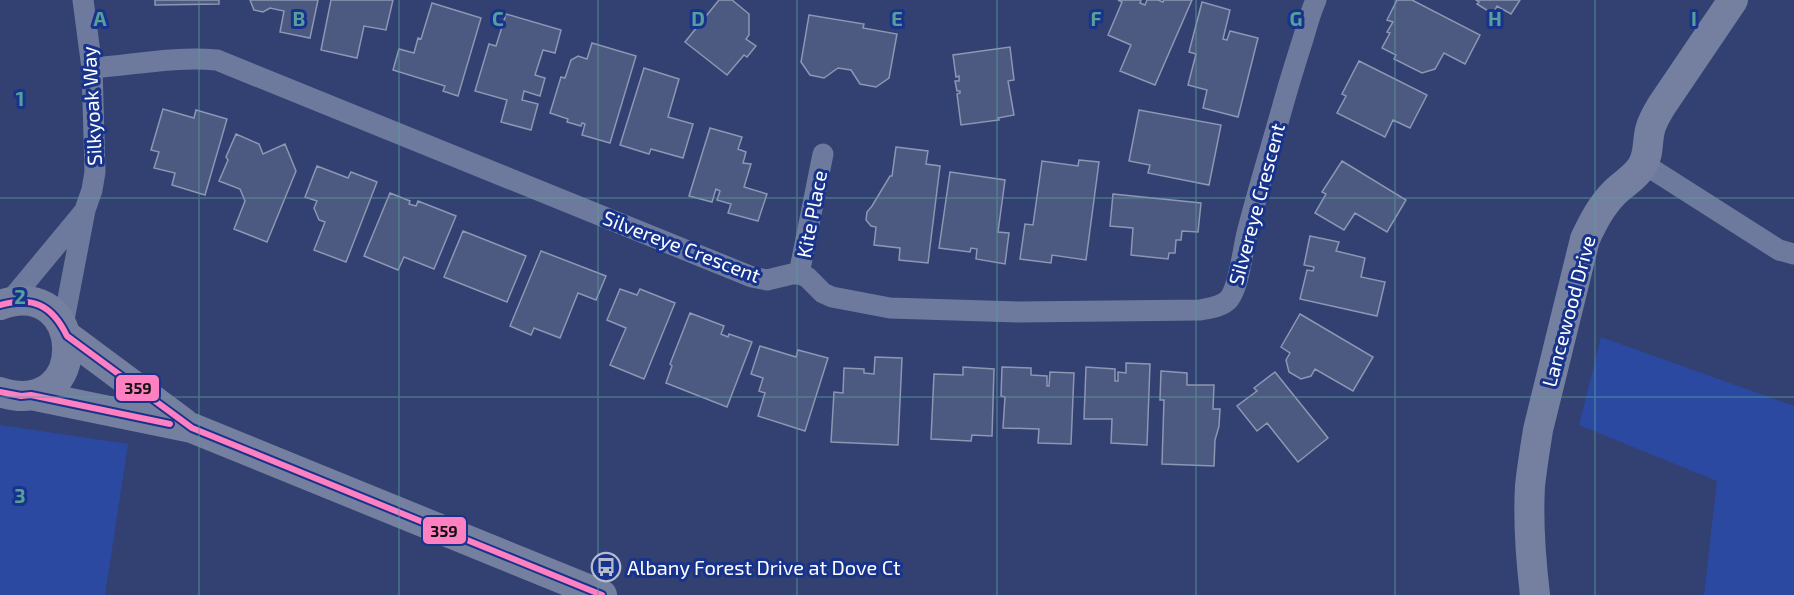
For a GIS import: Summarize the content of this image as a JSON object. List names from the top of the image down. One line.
{"streets":{"street":["Silkyoak Way","Silvereye Crescent","Kite Place","Lancewood Drive"]},"crossings":[["Silkyoak Way","Silvereye Crescent"],["Silvereye Crescent","Kite Place"]],"places":{"bus stop":["Albany Forest Drive at Dove Ct"]},"lines":["transit line 359"],"grid":{"columns":["A","B","C","D","E","F","G","H","I"],"rows":["1","2","3"]}}
